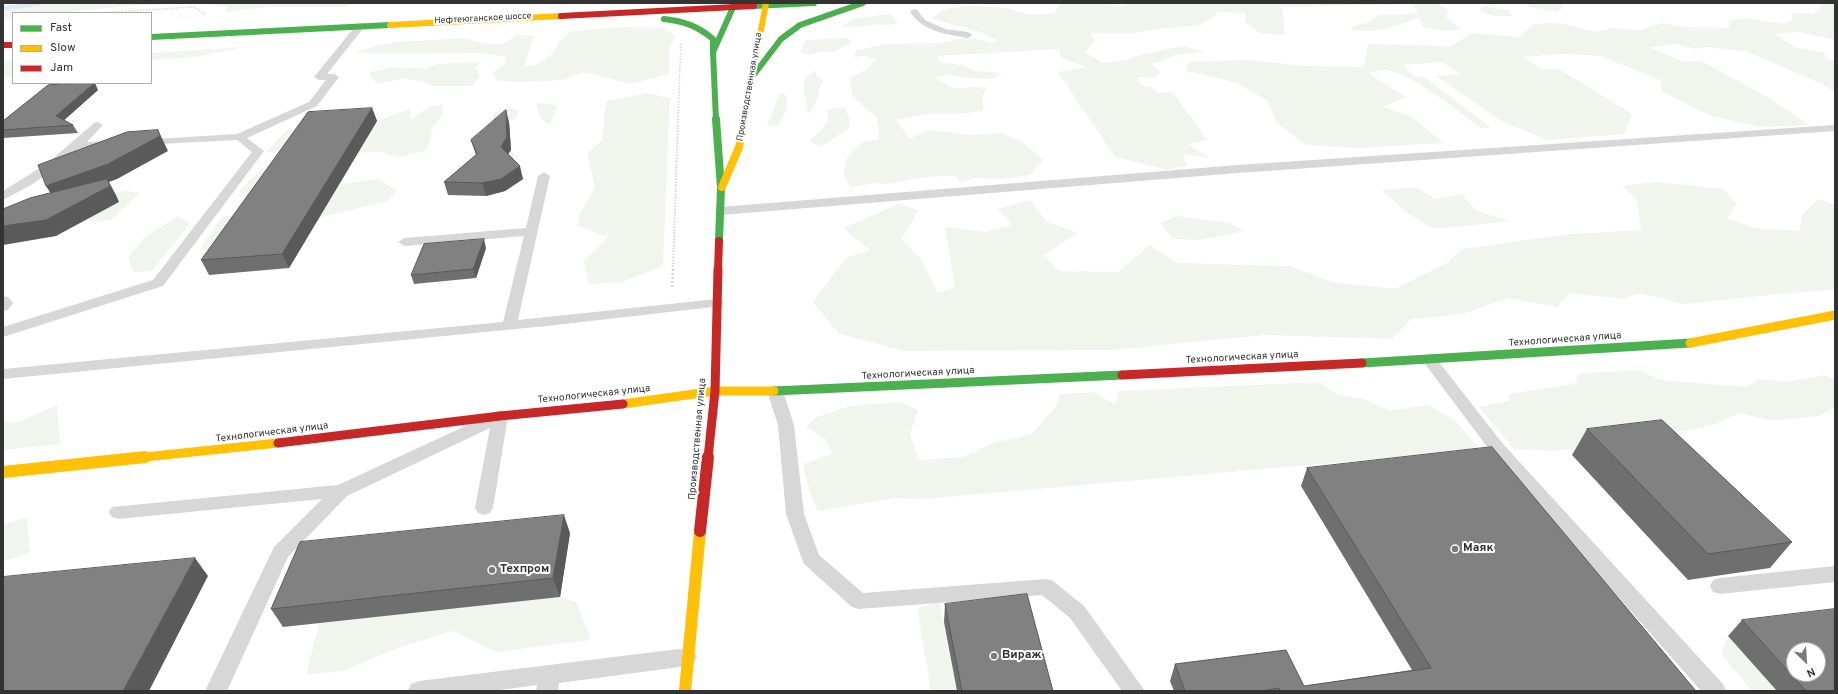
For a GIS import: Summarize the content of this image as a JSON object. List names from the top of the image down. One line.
{"streets":{"main road":["Нефтеюганское шоссе","Производственная улица","Технологическая улица"]},"crossings":[["Нефтеюганское шоссе","Производственная улица"],["Производственная улица","Технологическая улица"]],"places":["Маяк","Техпром","Вираж"],"legend":["Fast","Slow","Jam"],"north":"bottom right"}
